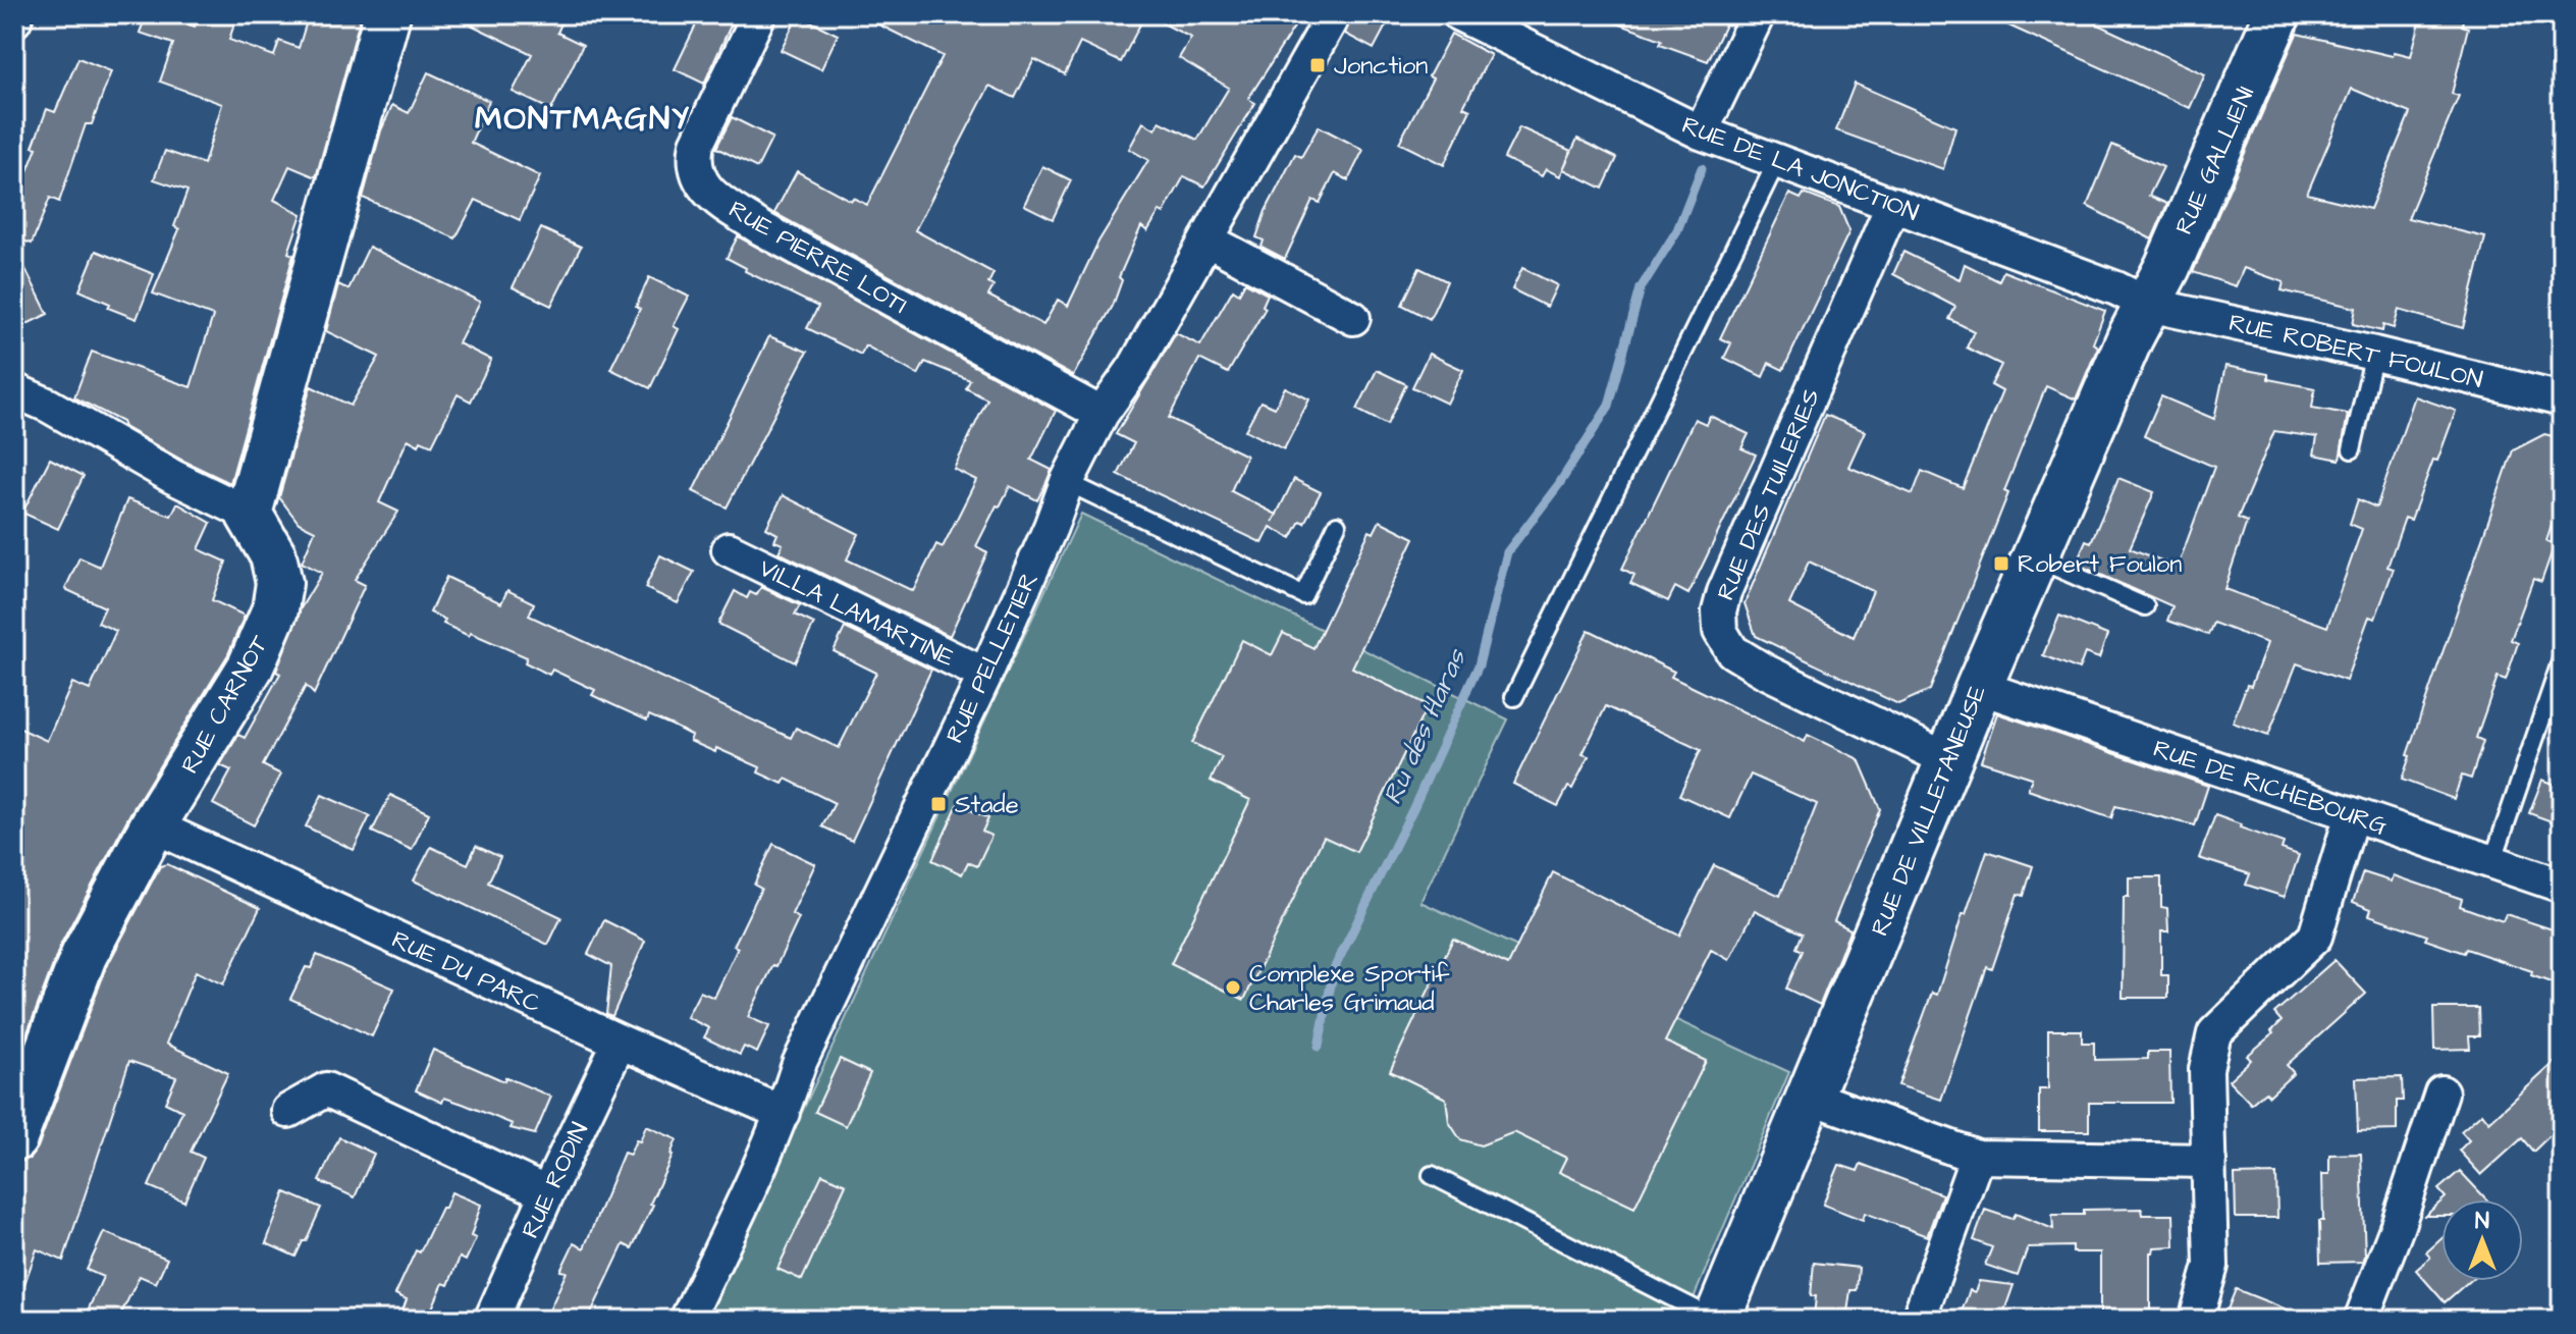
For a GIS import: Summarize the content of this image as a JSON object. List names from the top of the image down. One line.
{"streets":{"street":["RUE GALLIENI","RUE DE LA JONCTION","RUE PIERRE LOTI","RUE ROBERT FOULON","RUE DES TUILERIES","VILLA LAMARTINE","RUE PELLETIER","RUE CARNOT","RUE DE RICHEBOURG","RUE DE VILLETANEUSE","RUE DU PARC","RUE RODIN"]},"crossings":[["RUE GALLIENI","RUE DE LA JONCTION"],["RUE GALLIENI","RUE ROBERT FOULON"],["RUE GALLIENI","RUE DE VILLETANEUSE"],["RUE DE LA JONCTION","RUE ROBERT FOULON"],["RUE DE LA JONCTION","RUE DES TUILERIES"],["RUE DE LA JONCTION","RUE DE VILLETANEUSE"],["RUE PIERRE LOTI","RUE PELLETIER"],["RUE ROBERT FOULON","RUE DE VILLETANEUSE"],["RUE DES TUILERIES","RUE DE VILLETANEUSE"],["VILLA LAMARTINE","RUE PELLETIER"],["RUE PELLETIER","RUE DU PARC"],["RUE CARNOT","RUE DU PARC"],["RUE DE RICHEBOURG","RUE DE VILLETANEUSE"],["RUE DU PARC","RUE RODIN"]],"districts":["MONTMAGNY"],"water":["Ru des Haras"],"places":{"transit":["Jonction","Robert Foulon","Stade"],"other":["Complexe Sportif Charles Grimaud"]},"north":"top"}
